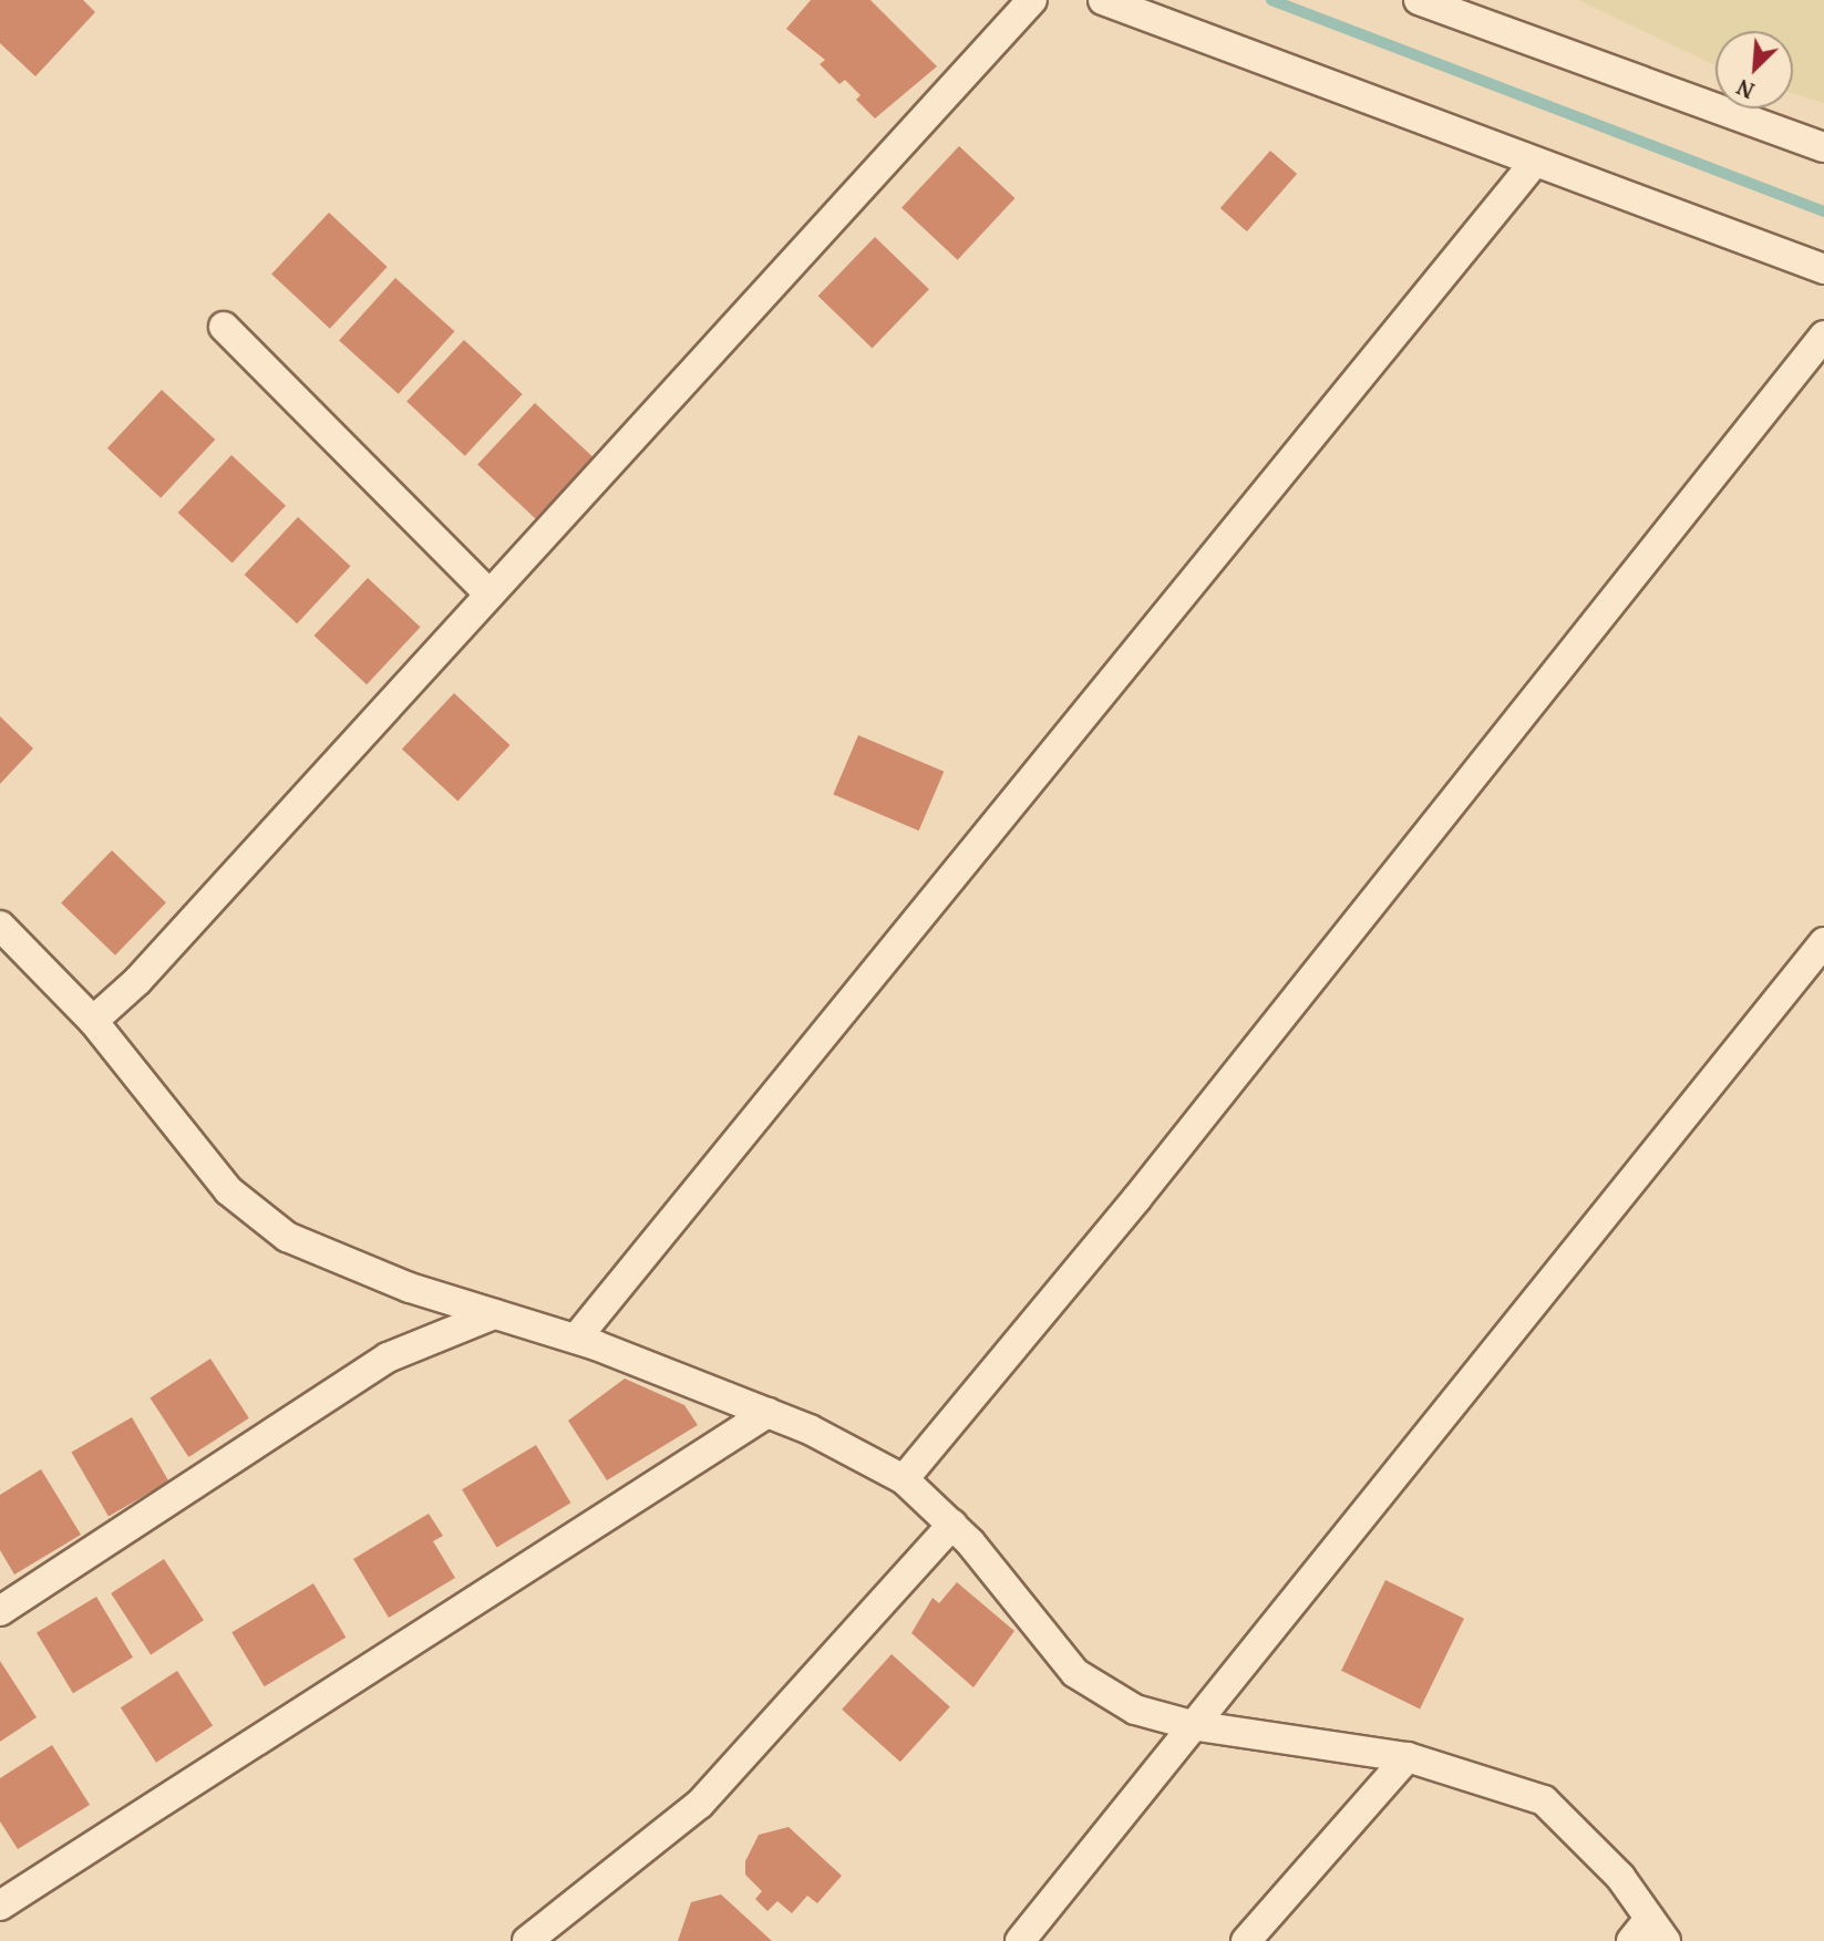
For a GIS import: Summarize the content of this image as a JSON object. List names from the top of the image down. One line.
{"north":"bottom left"}
